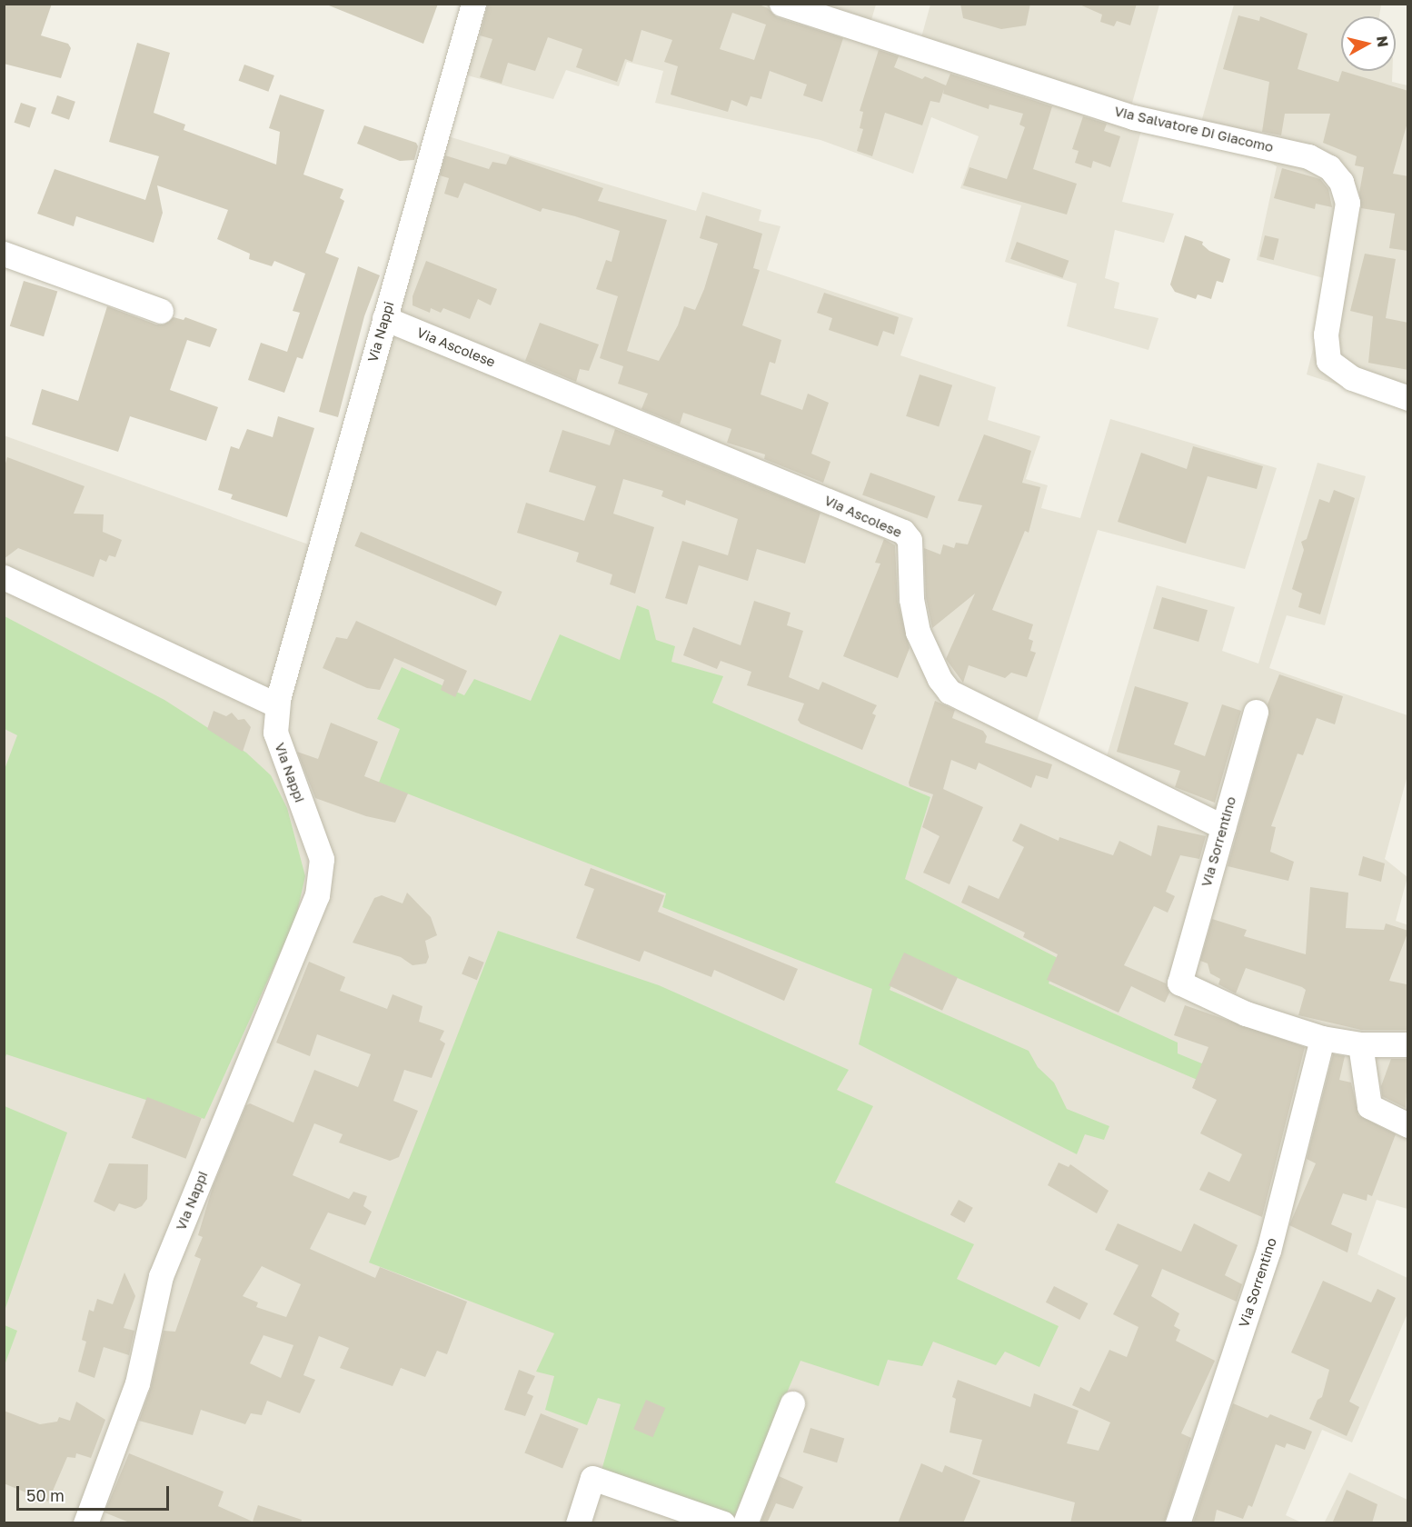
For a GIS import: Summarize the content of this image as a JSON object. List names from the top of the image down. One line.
{"streets":{"street":["Via Salvatore Di Giacomo","Via Nappi","Via Ascolese","Via Sorrentino"]},"crossings":[["Via Nappi","Via Ascolese"],["Via Ascolese","Via Sorrentino"]],"scale_bar":"50 m","north":"right"}
